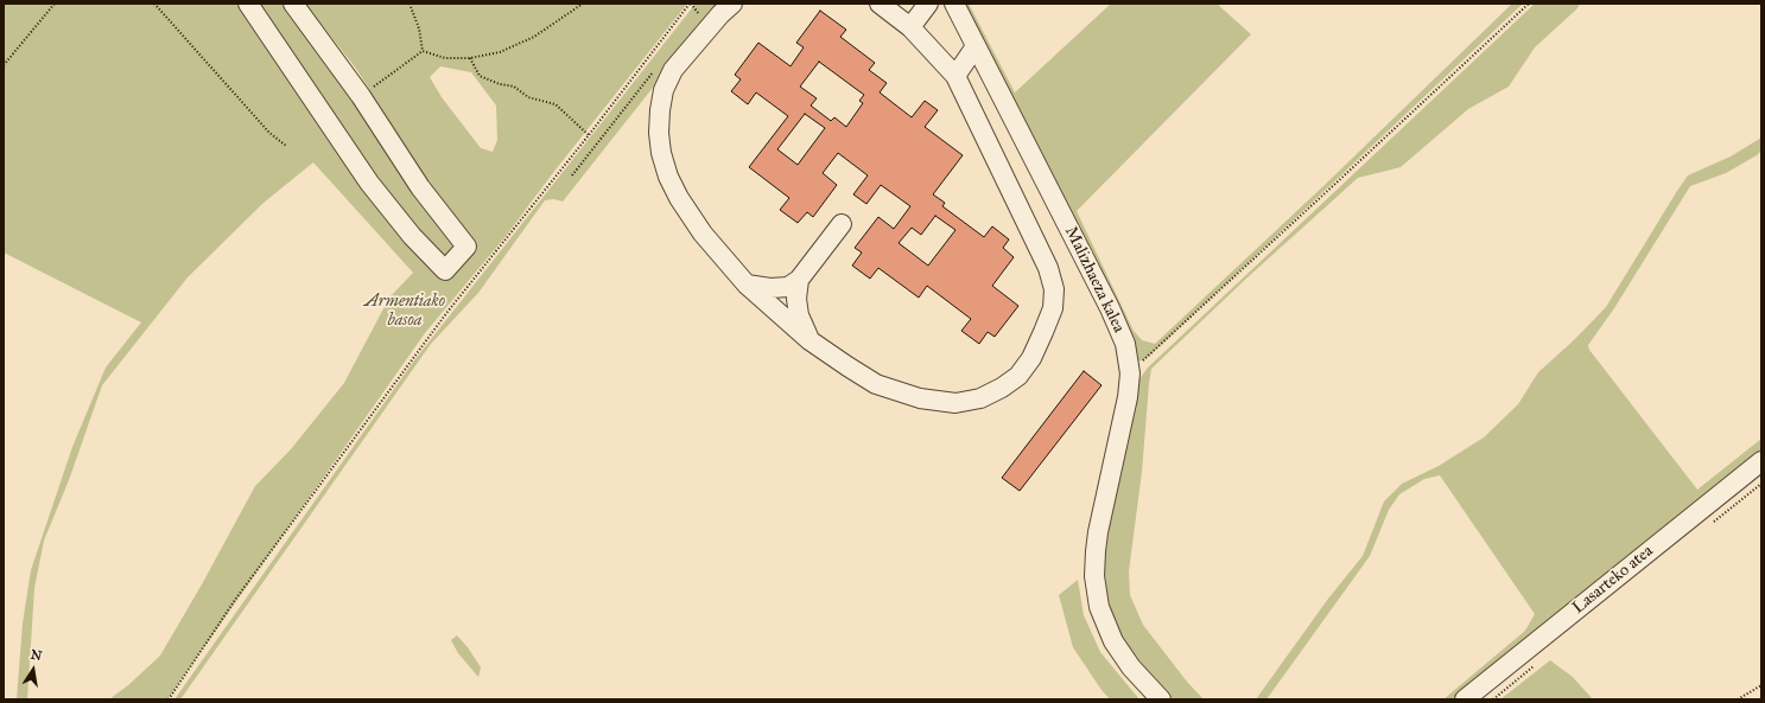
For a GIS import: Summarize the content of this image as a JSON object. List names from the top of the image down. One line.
{"streets":{"street":["Malizhaeza kalea","Lasarteko atea"]},"parks":["Armentiako basoa"],"north":"top"}
